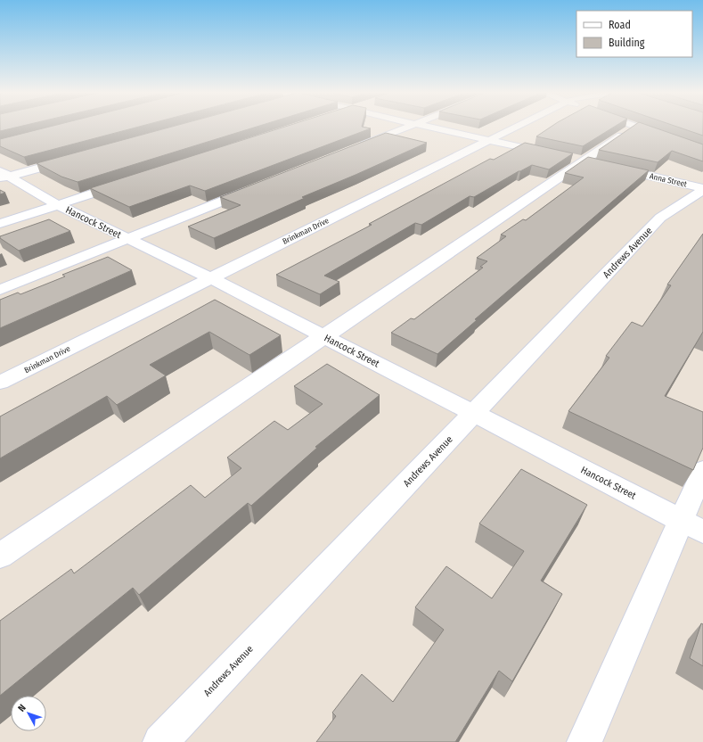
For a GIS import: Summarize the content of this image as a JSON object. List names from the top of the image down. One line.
{"streets":{"street":["Anna Street","Hancock Street","Brinkman Drive","Andrews Avenue"]},"crossings":[["Anna Street","Andrews Avenue"],["Hancock Street","Brinkman Drive"],["Hancock Street","Andrews Avenue"]],"legend":["Road","Building"],"north":"top left"}
